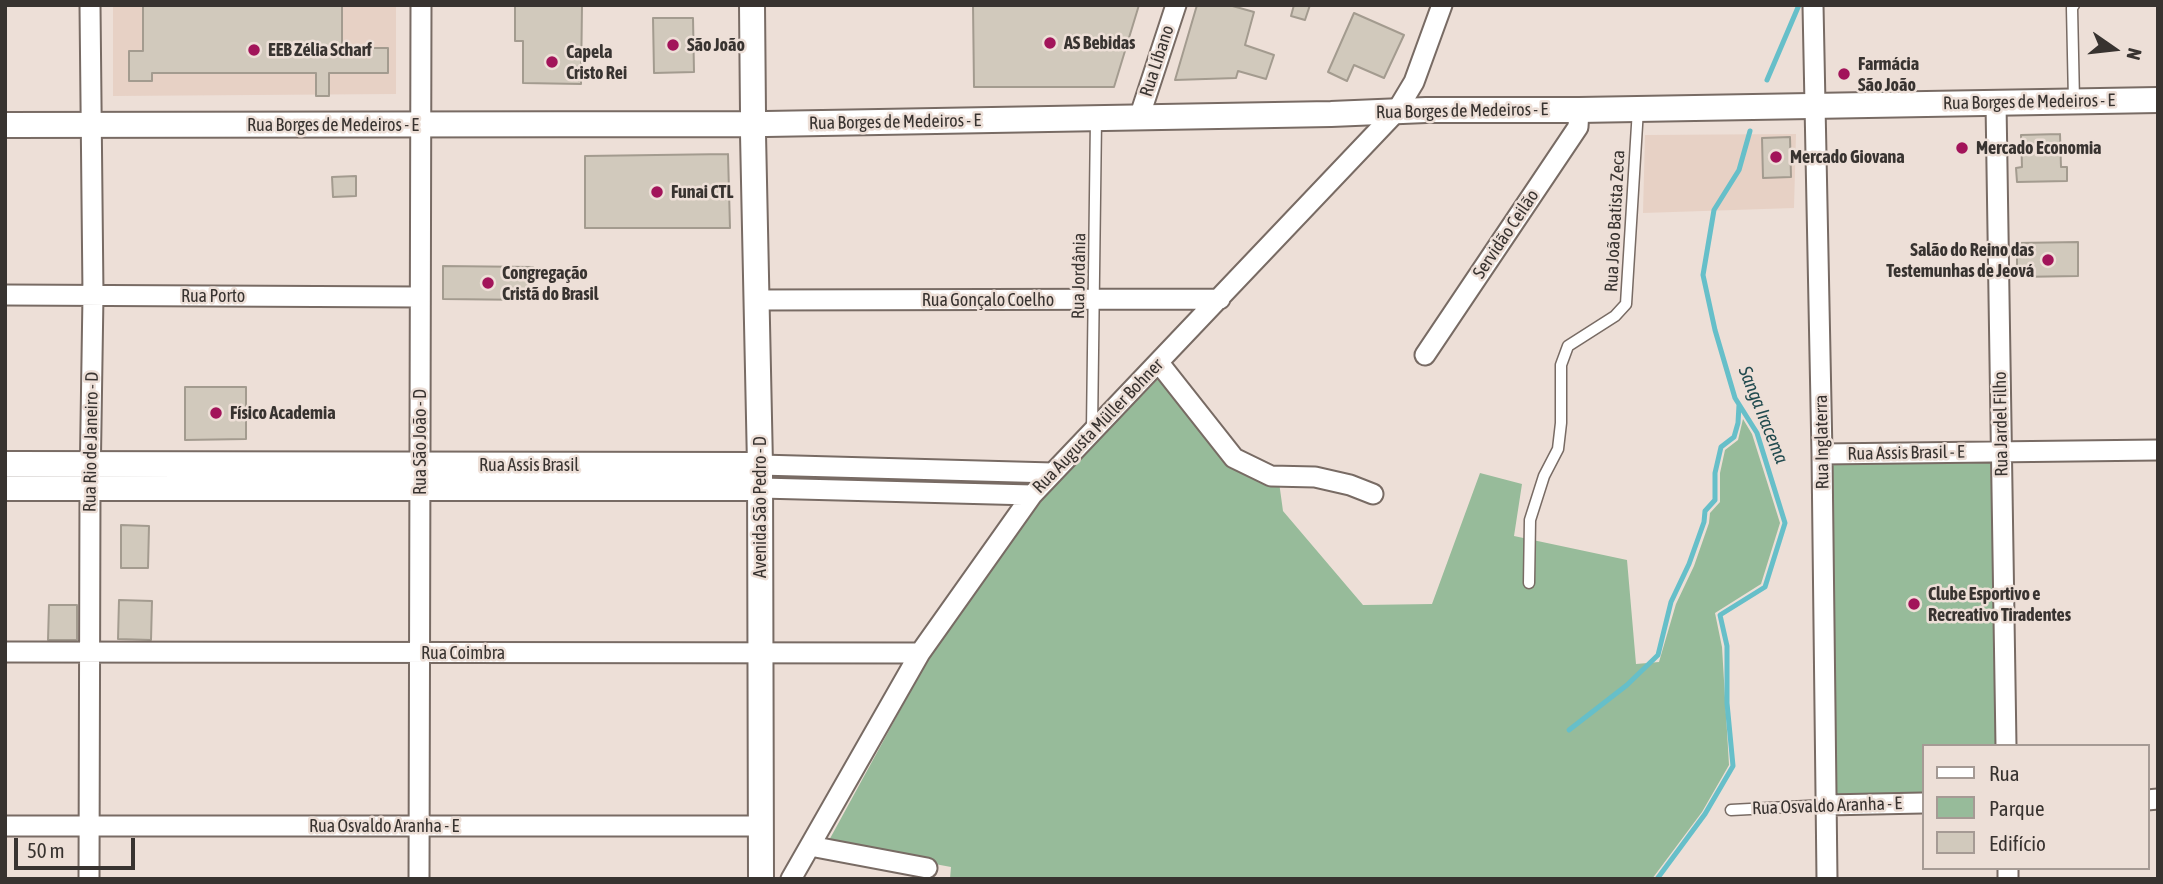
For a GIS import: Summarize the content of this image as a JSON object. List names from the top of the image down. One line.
{"streets":{"street":["Rua Líbano","Rua Borges de Medeiros - E","Servidão Ceilão","Rua Porto","Rua Gonçalo Coelho","Rua Jardel Filho","Rua Augusta Müller Bohner","Rua Rio de Janeiro - D","Rua São João - D","Rua Inglaterra","Rua Assis Brasil - E","Rua Assis Brasil","Avenida São Pedro - D","Rua Coimbra","Rua Osvaldo Aranha - E"],"lane":["Rua João Batista Zeca","Rua Jordânia"]},"crossings":[["Rua Líbano","Rua Borges de Medeiros - E"],["Rua Borges de Medeiros - E","Rua João Batista Zeca"],["Rua Borges de Medeiros - E","Servidão Ceilão"],["Rua Borges de Medeiros - E","Rua Jordânia"],["Rua Borges de Medeiros - E","Rua Jardel Filho"],["Rua Borges de Medeiros - E","Rua Augusta Müller Bohner"],["Rua Borges de Medeiros - E","Rua Rio de Janeiro - D"],["Rua Borges de Medeiros - E","Rua São João - D"],["Rua Borges de Medeiros - E","Rua Inglaterra"],["Rua Borges de Medeiros - E","Avenida São Pedro - D"],["Rua Jordânia","Rua Gonçalo Coelho"],["Rua Jordânia","Rua Augusta Müller Bohner"],["Rua Porto","Rua Rio de Janeiro - D"],["Rua Porto","Rua São João - D"],["Rua Gonçalo Coelho","Rua Augusta Müller Bohner"],["Rua Gonçalo Coelho","Avenida São Pedro - D"],["Rua Jardel Filho","Rua Assis Brasil - E"],["Rua Augusta Müller Bohner","Rua Assis Brasil"],["Rua Augusta Müller Bohner","Rua Coimbra"],["Rua Rio de Janeiro - D","Rua Assis Brasil"],["Rua Rio de Janeiro - D","Rua Coimbra"],["Rua Rio de Janeiro - D","Rua Osvaldo Aranha - E"],["Rua São João - D","Rua Assis Brasil"],["Rua São João - D","Rua Coimbra"],["Rua São João - D","Rua Osvaldo Aranha - E"],["Rua Inglaterra","Rua Assis Brasil - E"],["Rua Inglaterra","Rua Osvaldo Aranha - E"],["Rua Assis Brasil","Avenida São Pedro - D"],["Avenida São Pedro - D","Rua Coimbra"],["Avenida São Pedro - D","Rua Osvaldo Aranha - E"]],"water":["Sanga Iracema"],"places":["AS Bebidas","São João","EEB Zélia Scharf","Capela Cristo Rei","Farmácia São João","Mercado Economia","Mercado Giovana","Funai CTL","Salão do Reino das Testemunhas de Jeová","Congregação Cristã do Brasil","Físico Academia","Clube Esportivo e Recreativo Tiradentes"],"legend":["Rua","Parque","Edifício"],"scale_bar":"50 m","north":"right"}
